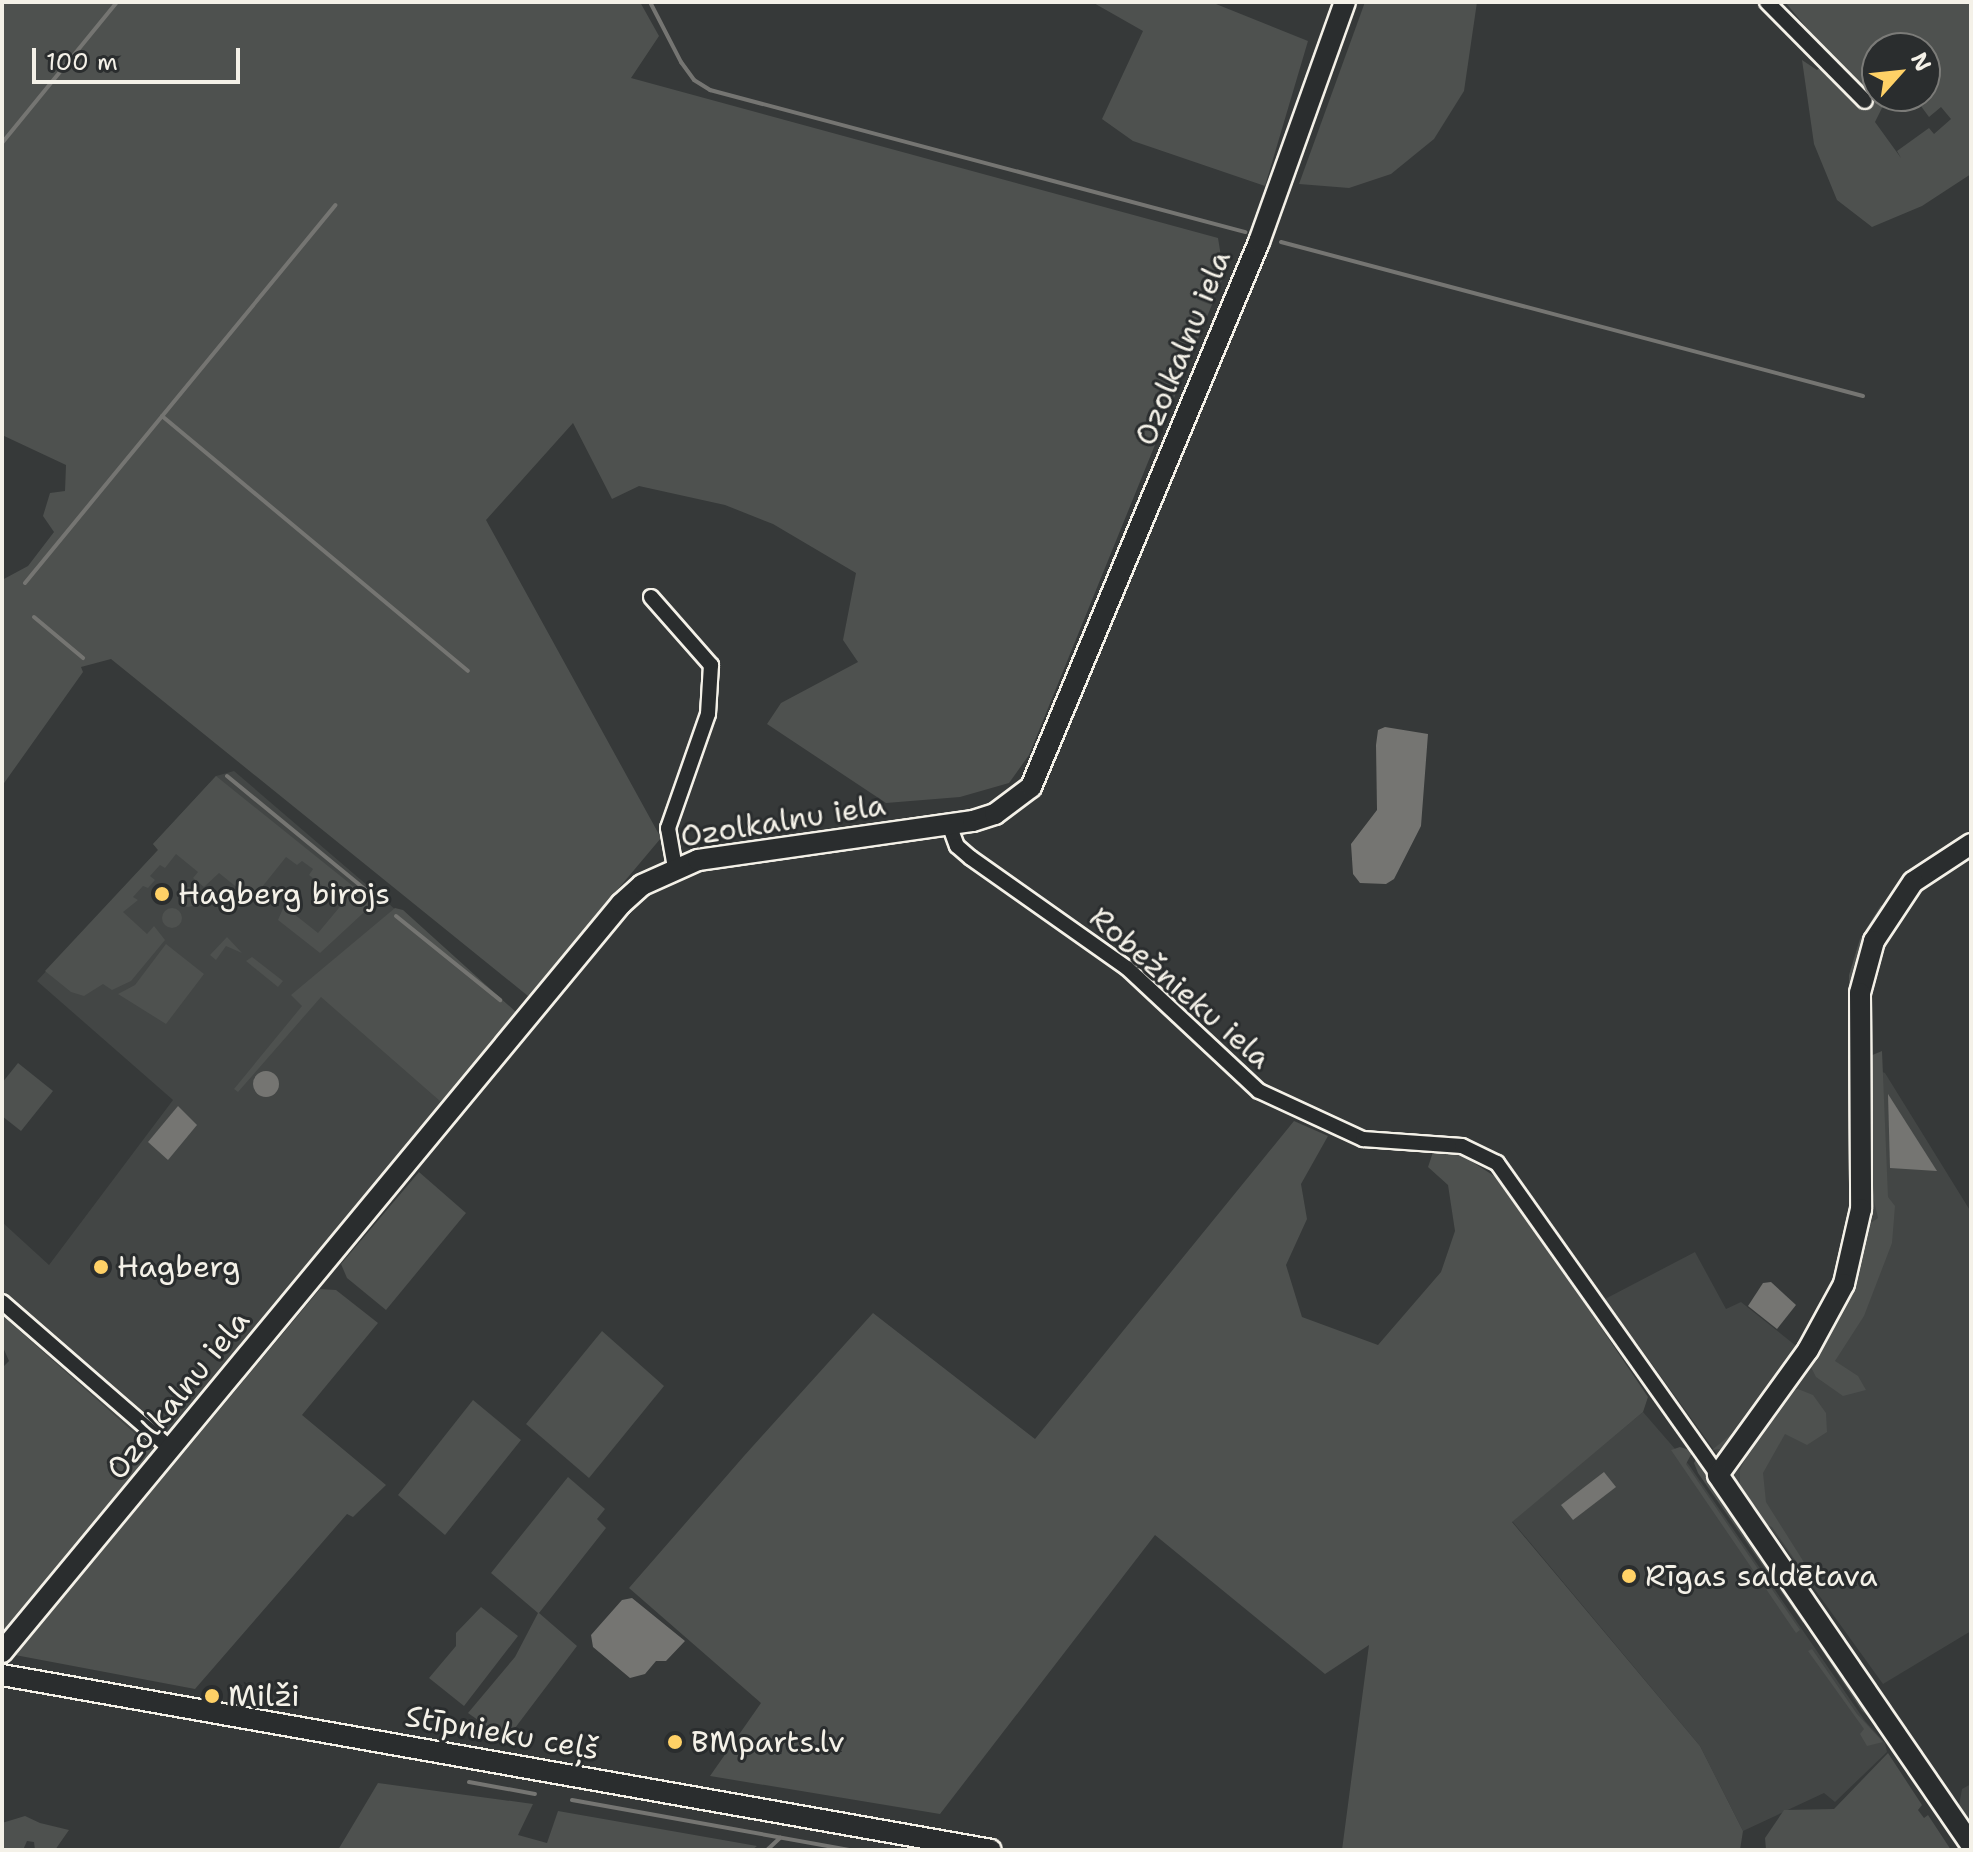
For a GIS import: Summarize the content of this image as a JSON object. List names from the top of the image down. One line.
{"streets":{"street":["Ozolkalnu iela","Robežnieku iela","Stīpnieku ceļš"]},"crossings":[["Ozolkalnu iela","Robežnieku iela"]],"places":["Hagberg birojs","Hagberg","Rīgas saldētava","Milži","BMparts.lv"],"scale_bar":"100 m","north":"top right"}
